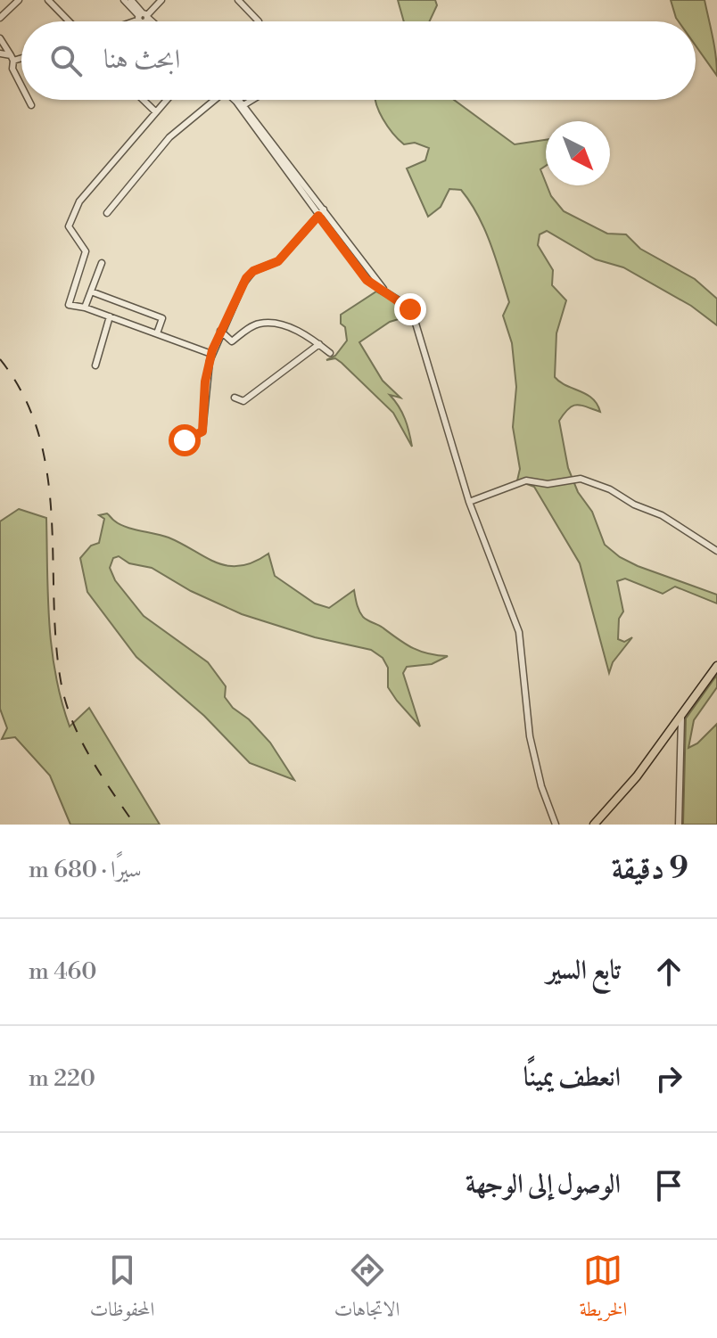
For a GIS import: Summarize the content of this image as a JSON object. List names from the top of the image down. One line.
{"north":"bottom right","page":{"search":"ابحث هنا","heading":["9 دقيقة","سيرًا · 680 m"],"list":[["تابع السير","460 m"],["انعطف يمينًا","220 m"],"الوصول إلى الوجهة"],"nav":["الخريطة","الاتجاهات","المحفوظات"]}}
